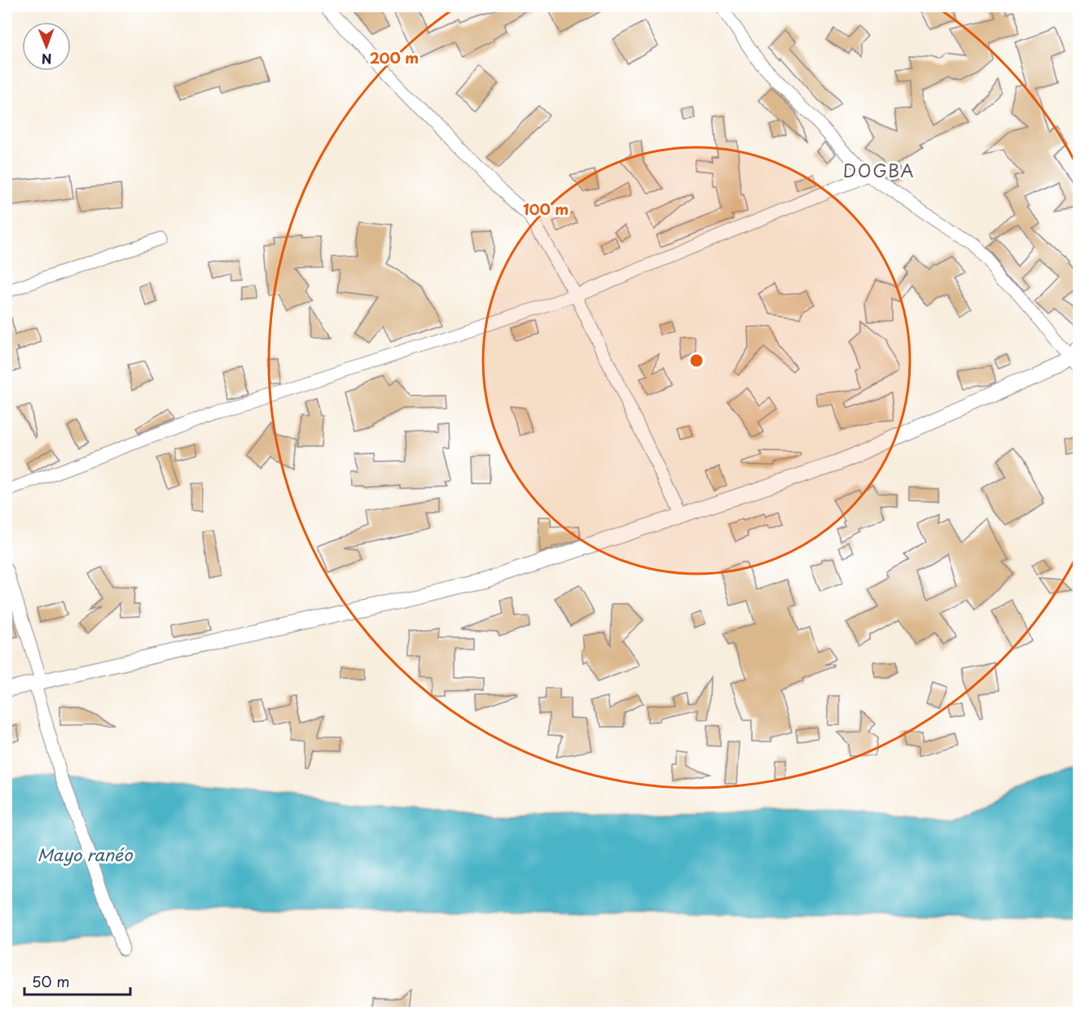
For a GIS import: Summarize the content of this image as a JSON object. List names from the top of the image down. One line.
{"districts":["DOGBA"],"water":["Mayo ranéo"],"scale_bar":"50 m","north":"bottom","rings":["200 m","100 m"]}
